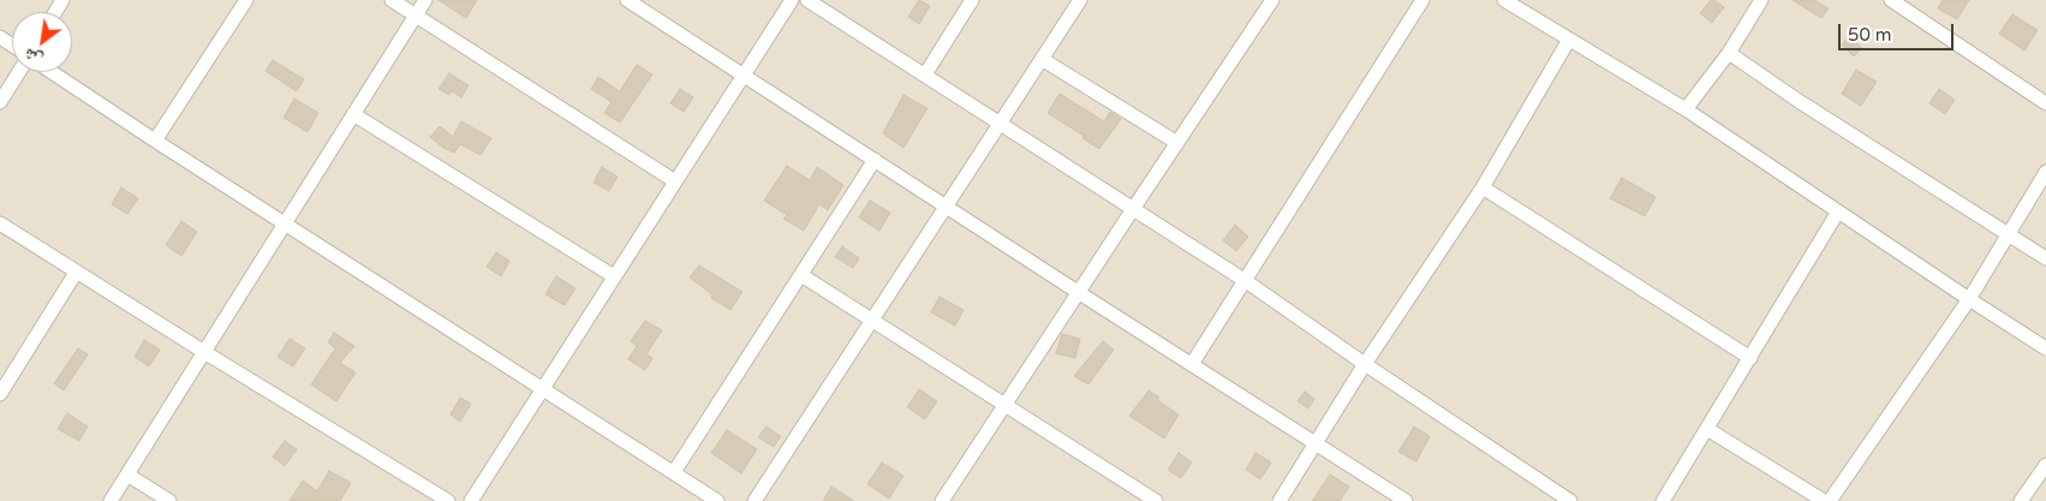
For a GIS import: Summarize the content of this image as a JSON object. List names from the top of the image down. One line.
{"scale_bar":"50 m","north":"bottom left"}
